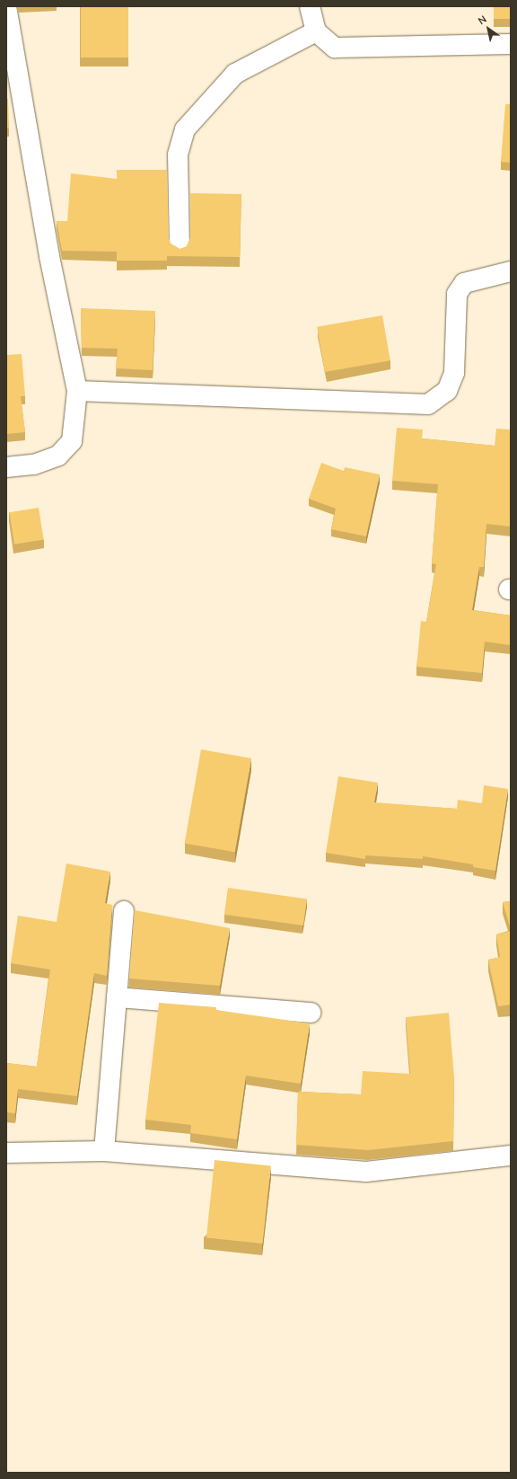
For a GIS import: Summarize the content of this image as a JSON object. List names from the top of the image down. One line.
{"north":"top left"}
